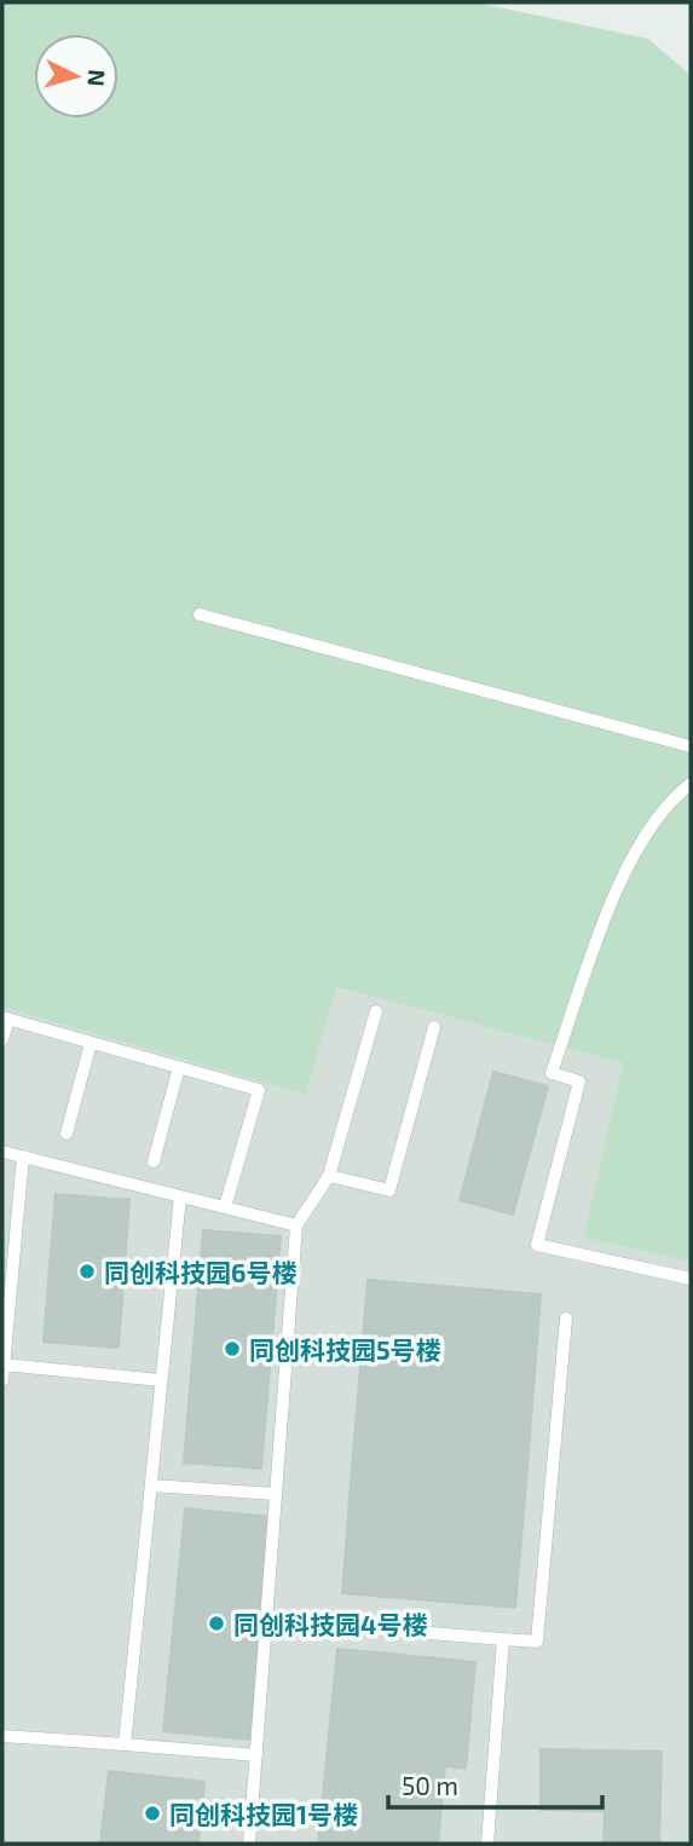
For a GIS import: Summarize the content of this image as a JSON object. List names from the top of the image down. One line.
{"places":["同创科技园6号楼","同创科技园5号楼","同创科技园4号楼","同创科技园1号楼"],"scale_bar":"50 m","north":"right"}
